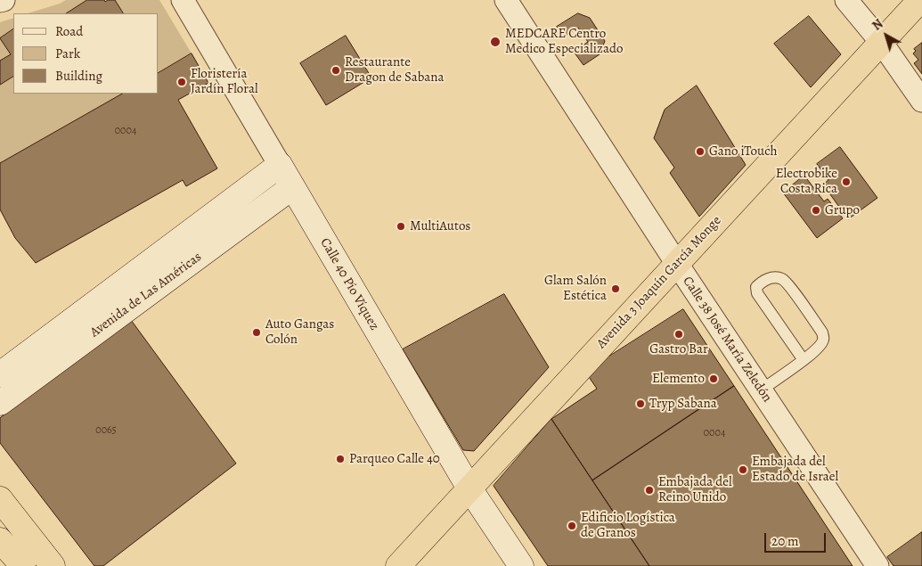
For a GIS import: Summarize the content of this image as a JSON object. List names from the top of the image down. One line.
{"streets":{"highway":["Avenida 3 Joaquín García Monge"],"street":["Calle 40 Pío Víquez","Avenida de Las Américas","Calle 38 José María Zeledón"]},"crossings":[["Avenida 3 Joaquín García Monge","Calle 40 Pío Víquez"],["Avenida 3 Joaquín García Monge","Calle 38 José María Zeledón"],["Calle 40 Pío Víquez","Avenida de Las Américas"]],"places":["MEDCARE Centro Medico Especializado","Restaurante Dragon de Sabana","Floristería Jardín Floral","Gano iTouch","Electrobike Costa Rica","Grupo","MultiAutos","Glam Salón Estética","Auto Gangas Colón","Gastro Bar","Elemento","Tryp Sabana","Parqueo Calle 40","Embajada del Estado de Israel","Embajada del Reino Unido","Edificio Logística de Granos"],"house_numbers":["0004","0065","0004"],"legend":["Road","Park","Building"],"scale_bar":"20 m","north":"top left"}
